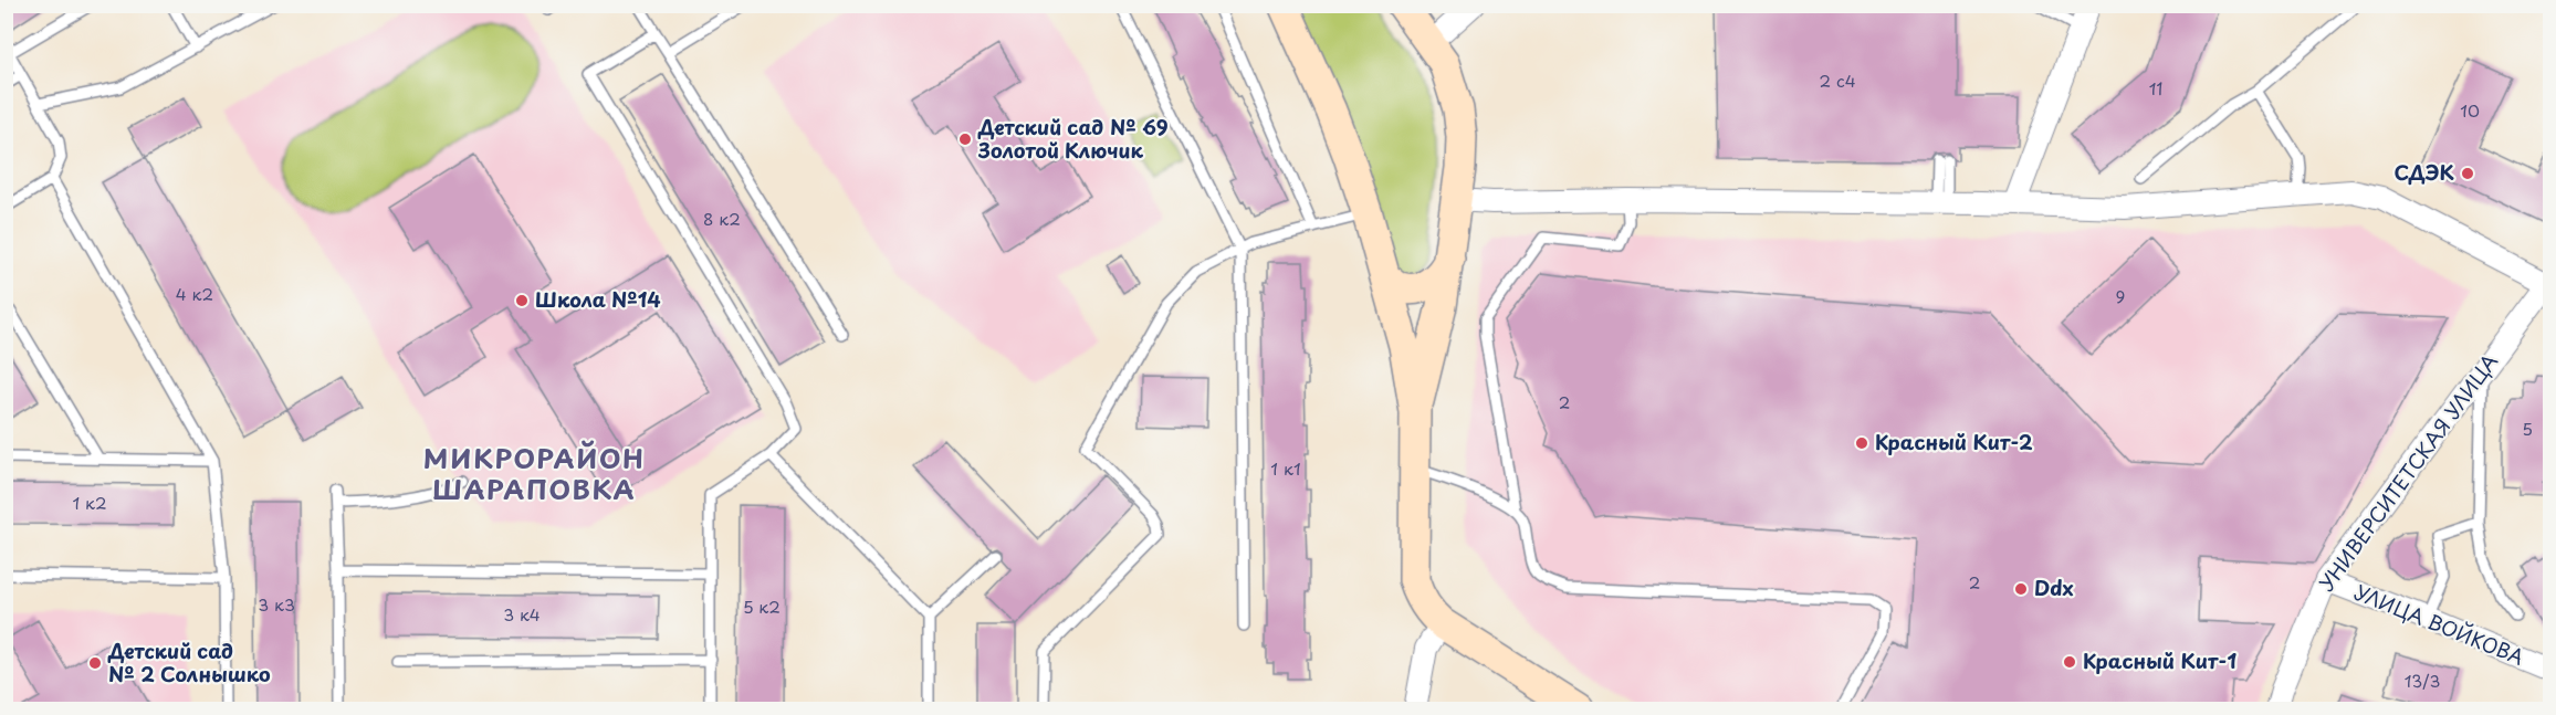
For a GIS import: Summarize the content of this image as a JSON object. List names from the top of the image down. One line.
{"streets":{"street":["УНИВЕРСИТЕТСКАЯ УЛИЦА","УЛИЦА ВОЙКОВА"]},"crossings":[["УНИВЕРСИТЕТСКАЯ УЛИЦА","УЛИЦА ВОЙКОВА"]],"districts":["МИКРОРАЙОН ШАРАПОВКА"],"places":["Детский сад № 69 Золотой Ключик","СДЭК","Школа №14","Красный Кит-2","Ddx","Красный Кит-1","Детский сад № 2 Солнышко"],"house_numbers":["2 с4","11","10","8 к2","4 к2","9","2","5","1 к1","1 к2","2","3 к3","5 к2","3 к4","13/3"]}
